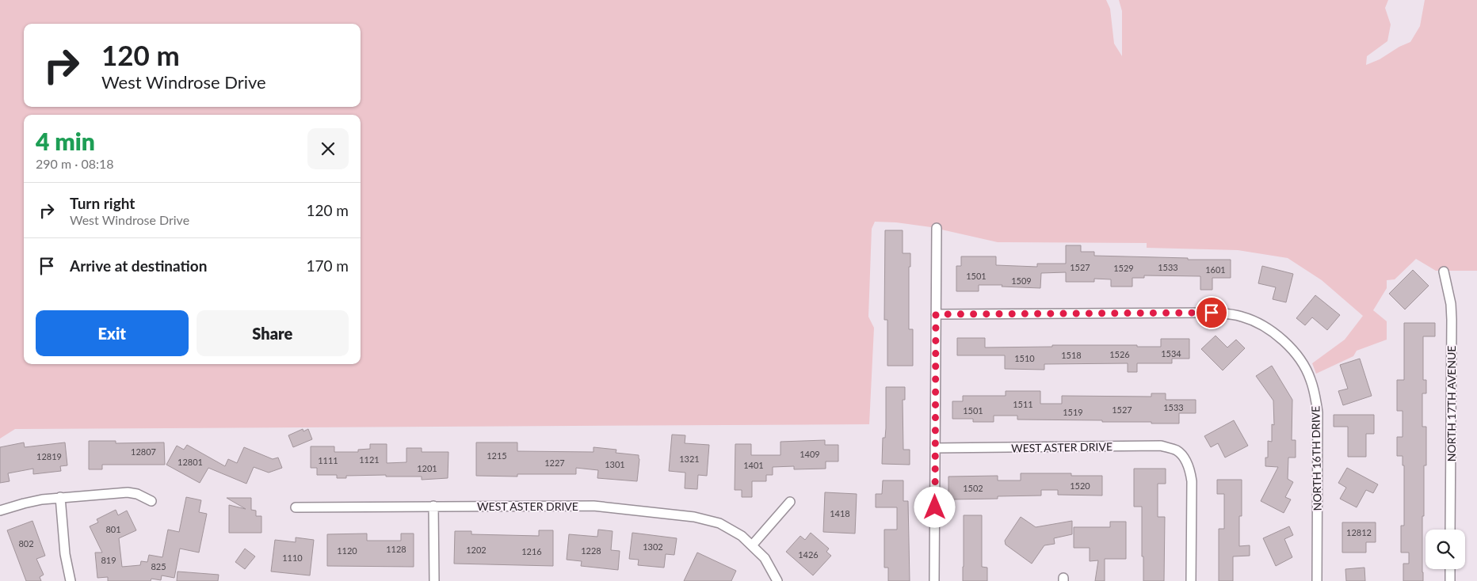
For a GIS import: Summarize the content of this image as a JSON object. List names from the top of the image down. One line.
{"streets":{"street":["NORTH 17TH AVENUE","WEST ASTER DRIVE","NORTH 16TH DRIVE"]},"house_numbers":["1527","1533","1529","1601","1501","1509","1534","1526","1518","1510","1511","1533","1527","1501","1519","12807","1409","1215","12819","1321","1121","1111","12801","1227","1301","1401","1201","1520","1502","1418","801","12812","802","1302","1128","1202","1120","1228","1216","1426","1110","819","825"],"page":{"turn":["120 m","West Windrose Drive"],"heading":["4 min","290 m · 08:18"],"list":[{"name":"Turn right","note":"West Windrose Drive","value":"120 m"},{"name":"Arrive at destination","value":"170 m"}],"buttons":["Exit","Share"]}}
